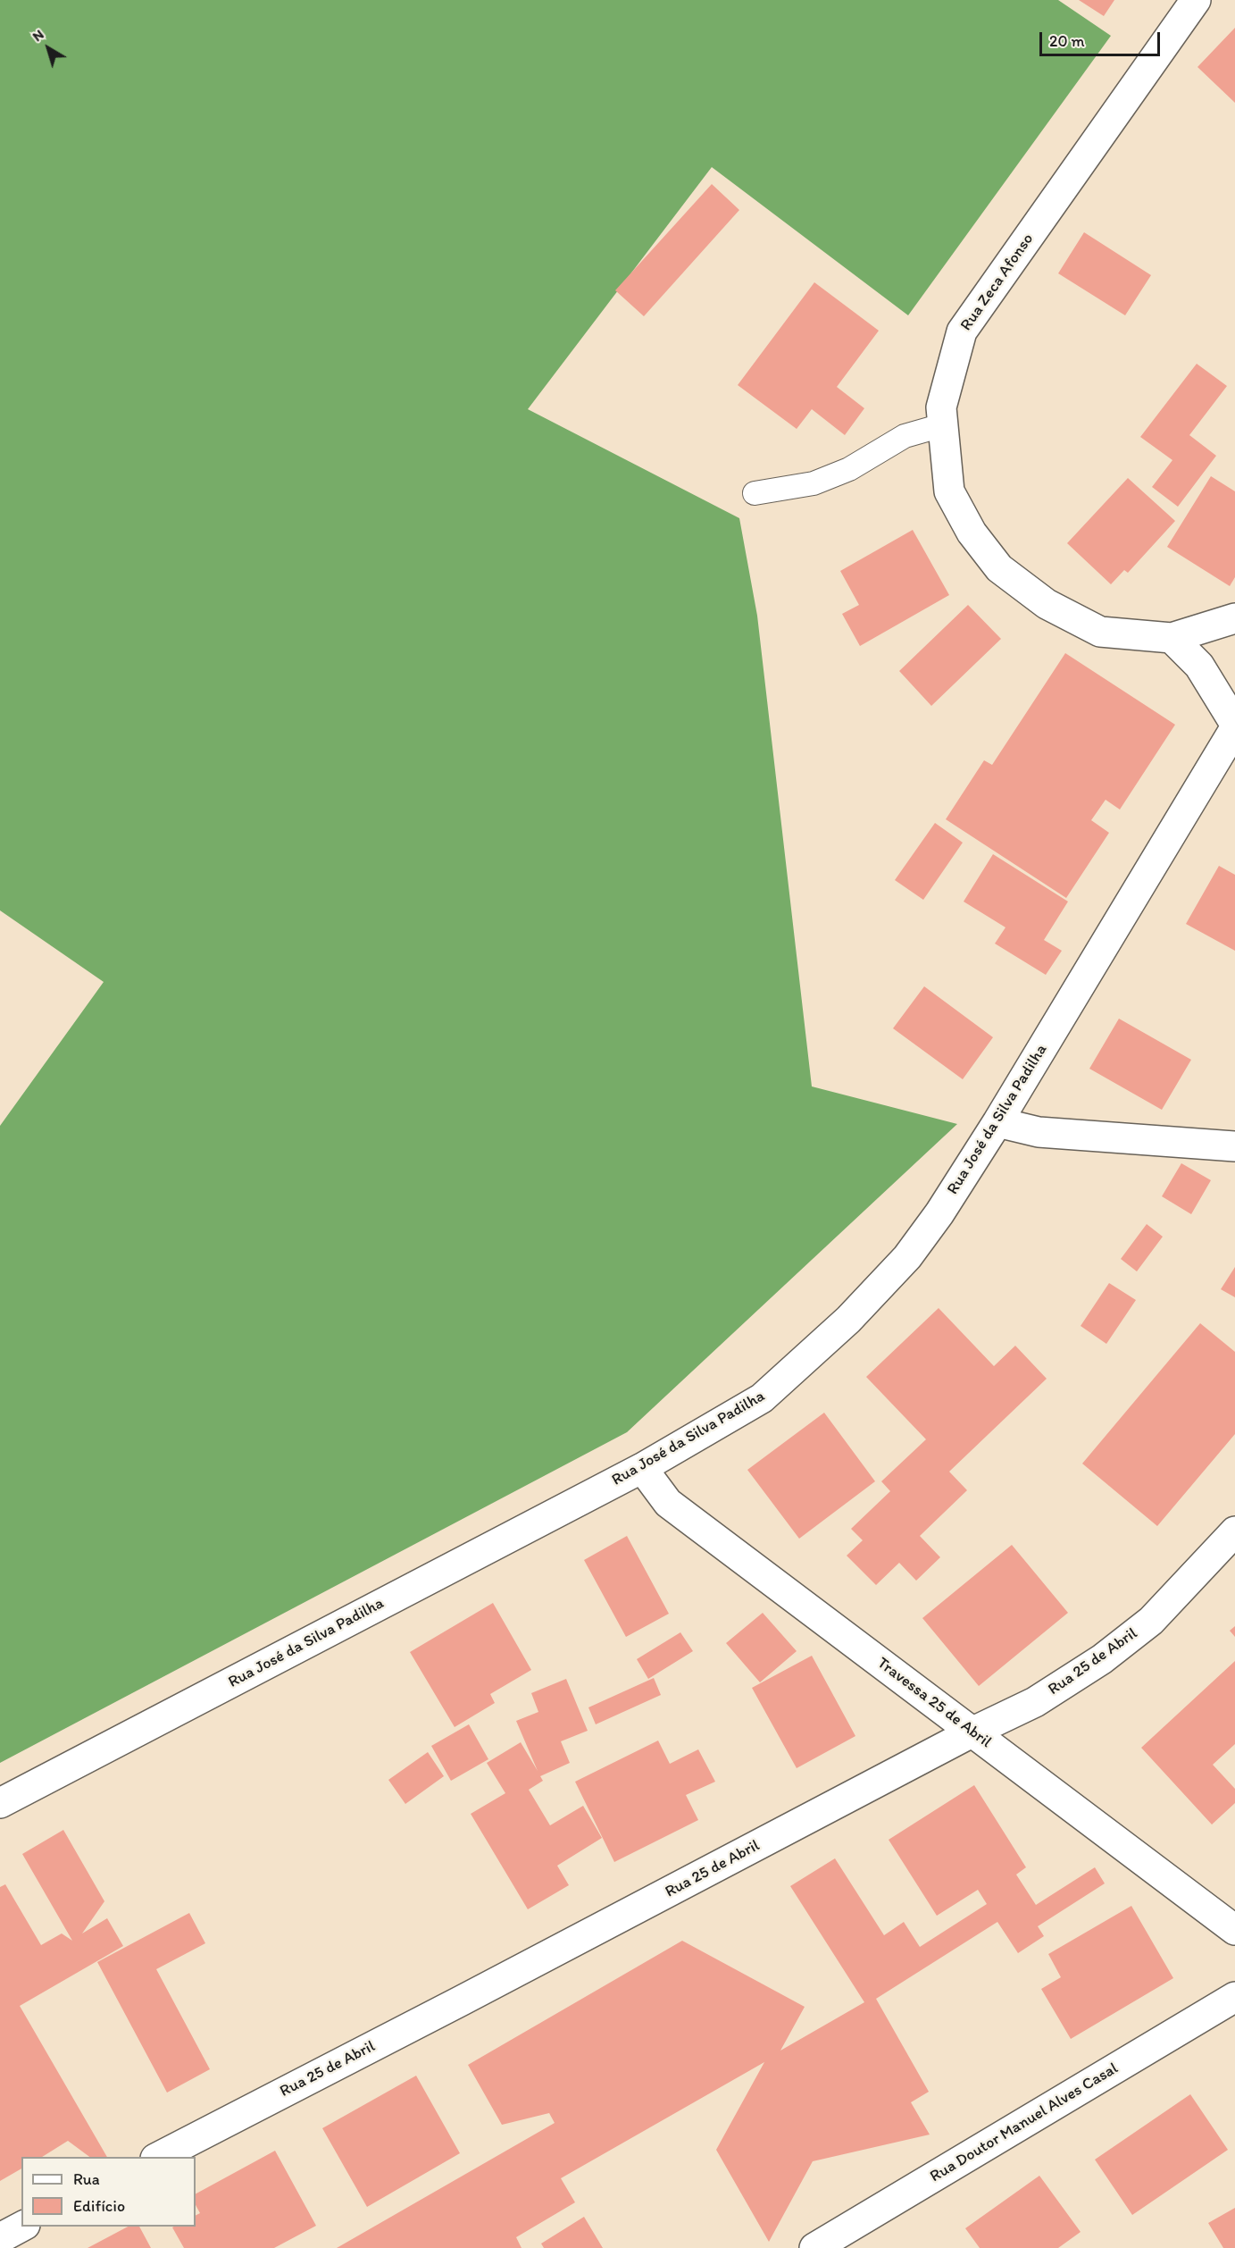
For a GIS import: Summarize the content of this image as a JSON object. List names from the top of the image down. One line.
{"streets":{"street":["Rua Zeca Afonso","Rua José da Silva Padilha","Rua 25 de Abril","Travessa 25 de Abril","Rua Doutor Manuel Alves Casal"]},"crossings":[["Rua José da Silva Padilha","Travessa 25 de Abril"],["Rua 25 de Abril","Travessa 25 de Abril"]],"legend":["Rua","Edifício"],"scale_bar":"20 m","north":"top left"}
